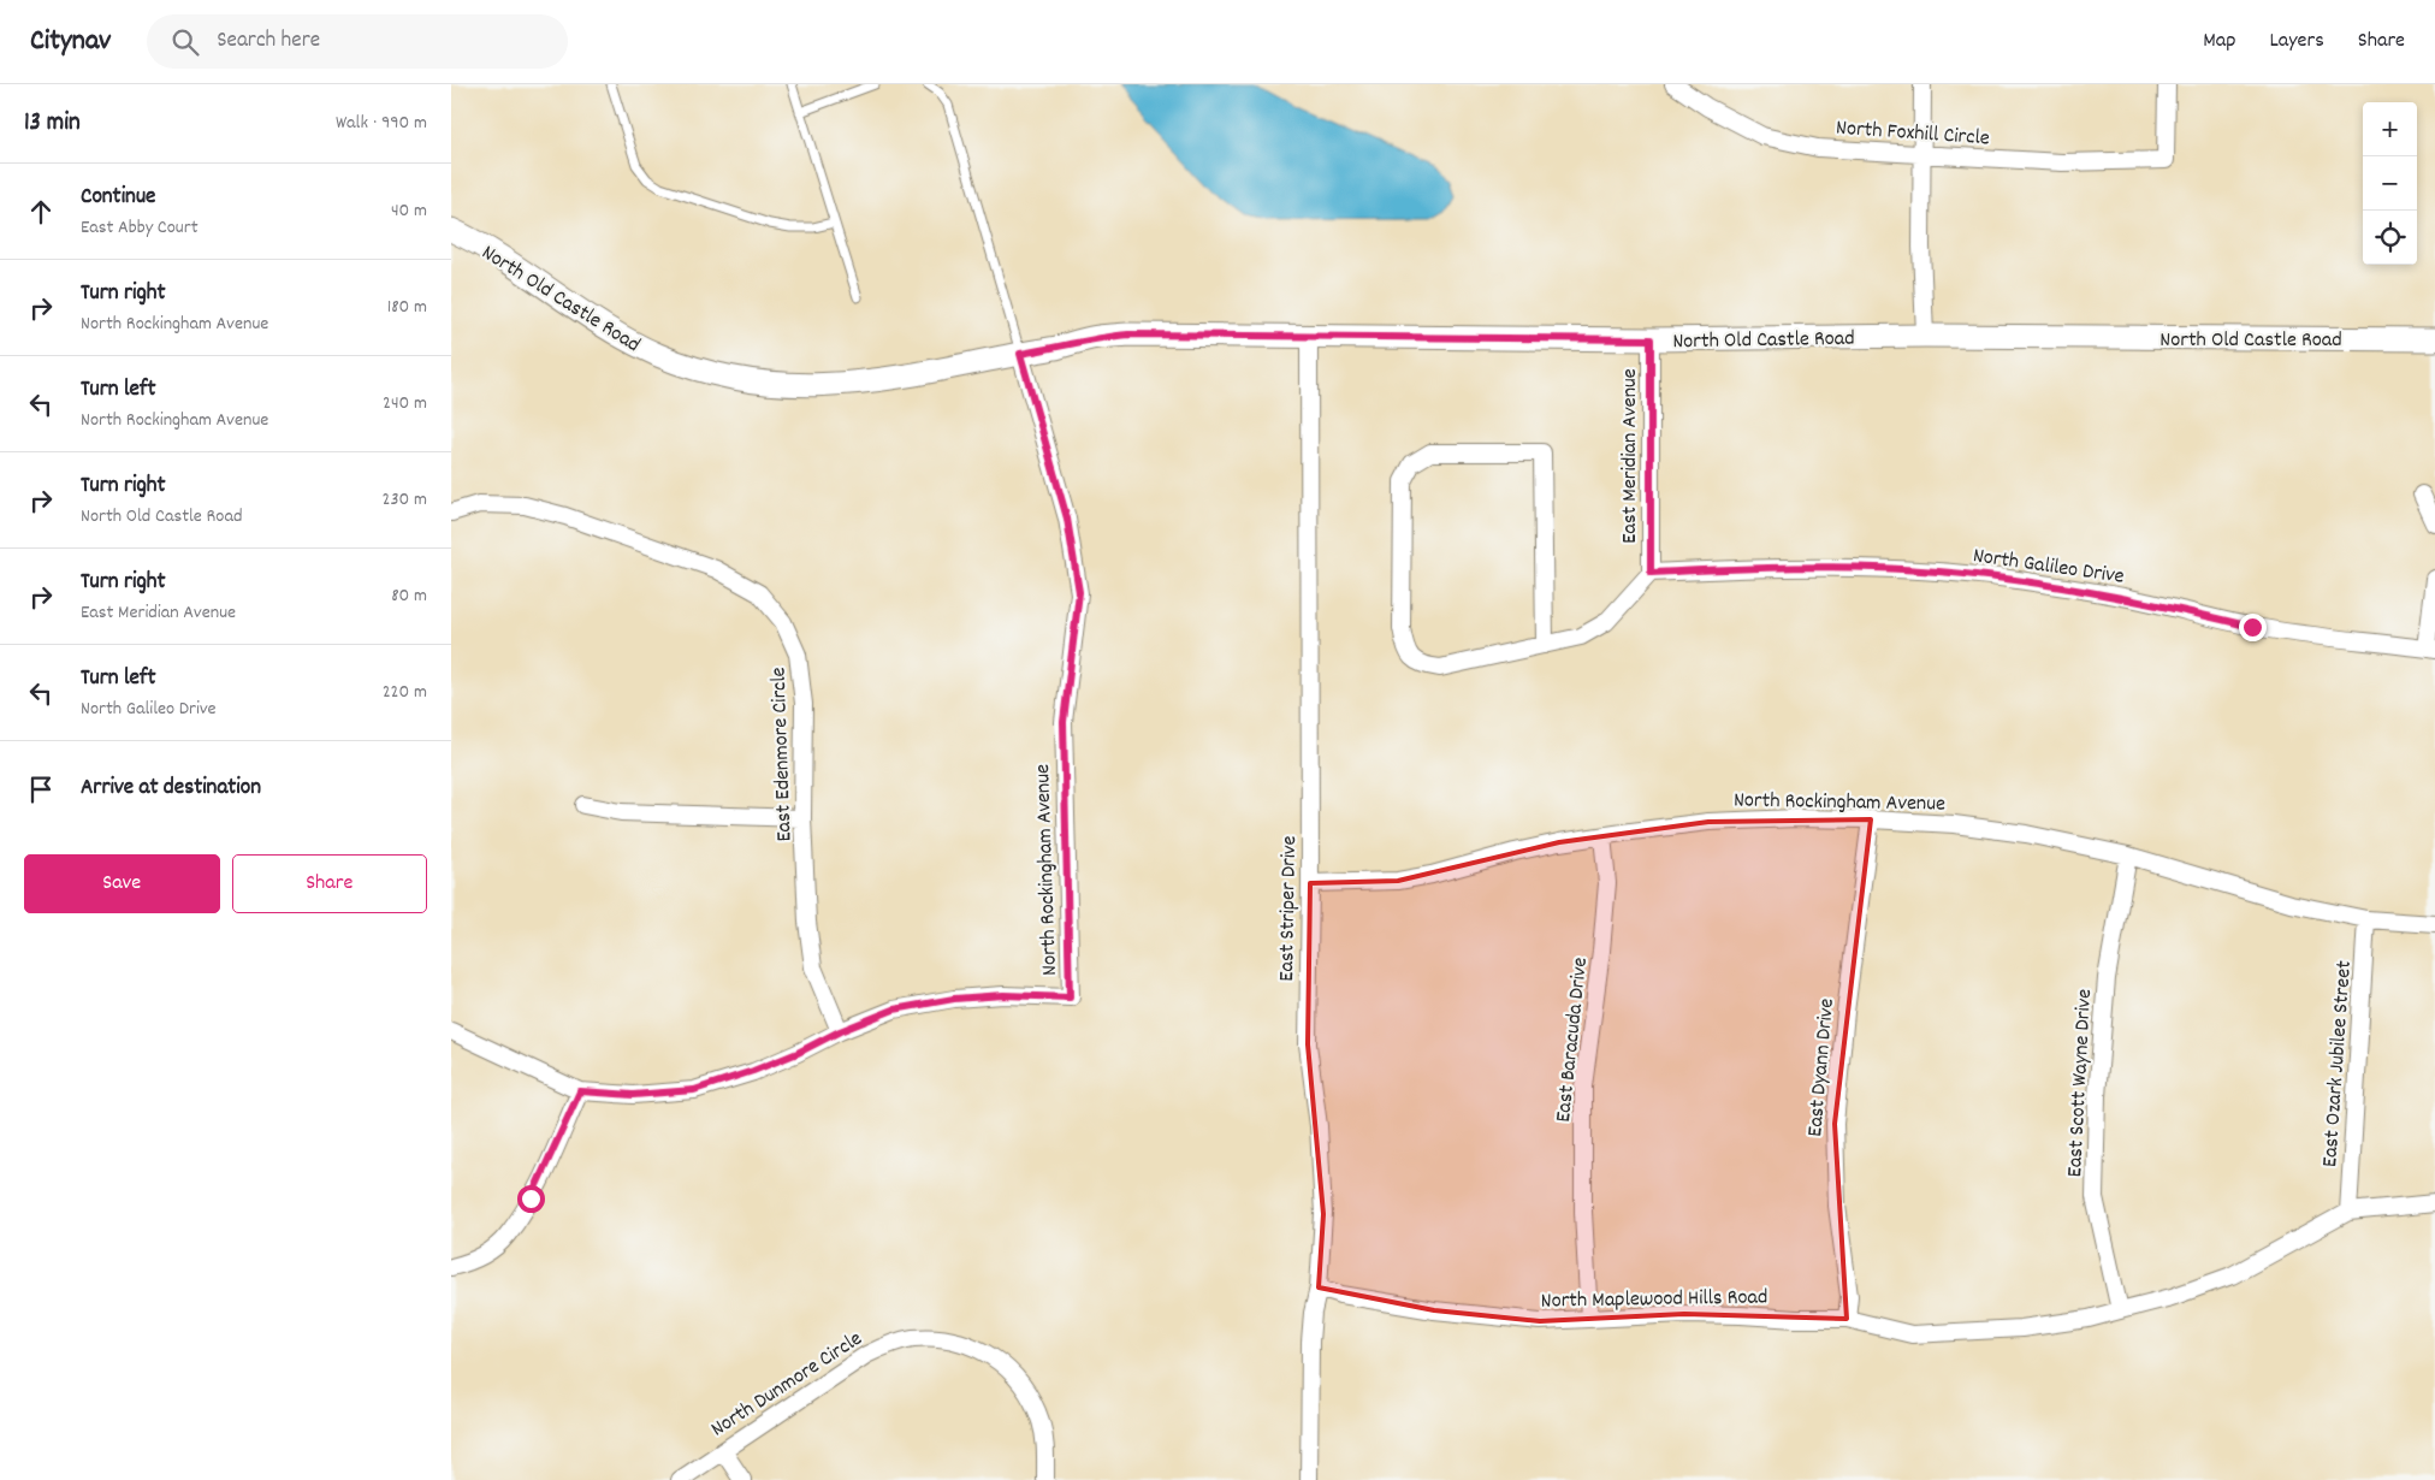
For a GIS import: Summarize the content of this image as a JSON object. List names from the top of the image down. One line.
{"streets":{"street":["North Foxhill Circle","North Old Castle Road","East Meridian Avenue","North Galileo Drive","East Edenmore Circle","North Rockingham Avenue","East Striper Drive","East Baracuda Drive","East Ozark Jubilee Street","East Dyann Drive","East Scott Wayne Drive","North Maplewood Hills Road","North Dunmore Circle"]},"crossings":[["North Old Castle Road","East Meridian Avenue"],["North Old Castle Road","North Rockingham Avenue"],["North Old Castle Road","East Striper Drive"],["East Meridian Avenue","North Galileo Drive"],["East Edenmore Circle","North Rockingham Avenue"],["North Rockingham Avenue","East Striper Drive"],["North Rockingham Avenue","East Baracuda Drive"],["North Rockingham Avenue","East Ozark Jubilee Street"],["North Rockingham Avenue","East Dyann Drive"],["North Rockingham Avenue","East Scott Wayne Drive"],["East Striper Drive","North Maplewood Hills Road"],["East Baracuda Drive","North Maplewood Hills Road"],["East Ozark Jubilee Street","North Maplewood Hills Road"],["East Dyann Drive","North Maplewood Hills Road"],["East Scott Wayne Drive","North Maplewood Hills Road"]],"page":{"header":"Citynav","search":"Search here","nav":["Map","Layers","Share"],"heading":["13 min","Walk · 990 m"],"map_buttons":["+","−"],"list":[["Continue","East Abby Court","40 m"],["Turn right","North Rockingham Avenue","180 m"],["Turn left","North Rockingham Avenue","240 m"],["Turn right","North Old Castle Road","230 m"],["Turn right","East Meridian Avenue","80 m"],["Turn left","North Galileo Drive","220 m"],"Arrive at destination"],"buttons":["Save","Share"]}}
